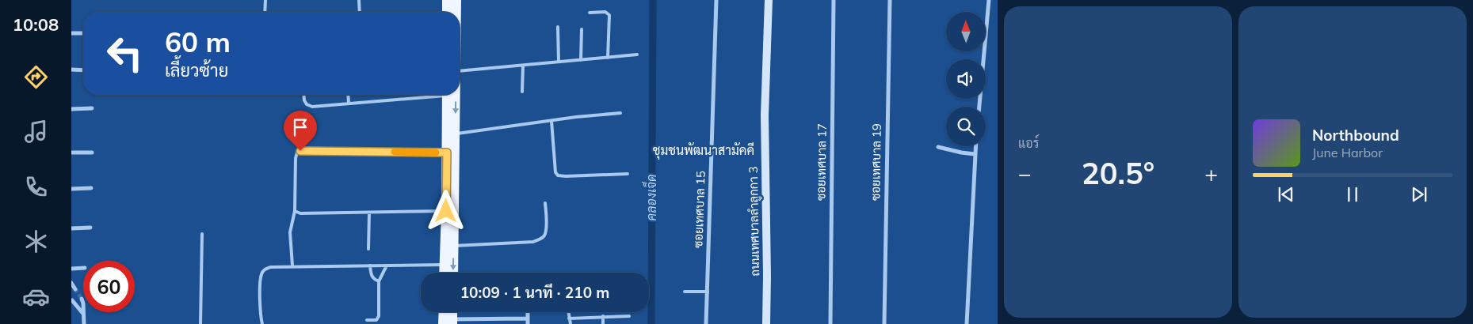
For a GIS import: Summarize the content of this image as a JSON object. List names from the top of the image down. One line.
{"streets":{"street":["ซอยเทศบาล 17","ซอยเทศบาล 19","ซอยเทศบาล 15","ถนนเทศบาลลำลูกกา 3"]},"districts":["ชุมชนพัฒนาสามัคคี"],"water":["คลองเจ็ด"],"north":"top","page":{"tabs":"10:08","tile":"แอร์","turn":["60 m","เลี้ยวซ้าย"],"song":["Northbound","June Harbor"],"heat":["−","20.5°","+"],"limit":"60","trip":"10:09 · 1 นาที · 210 m"}}
